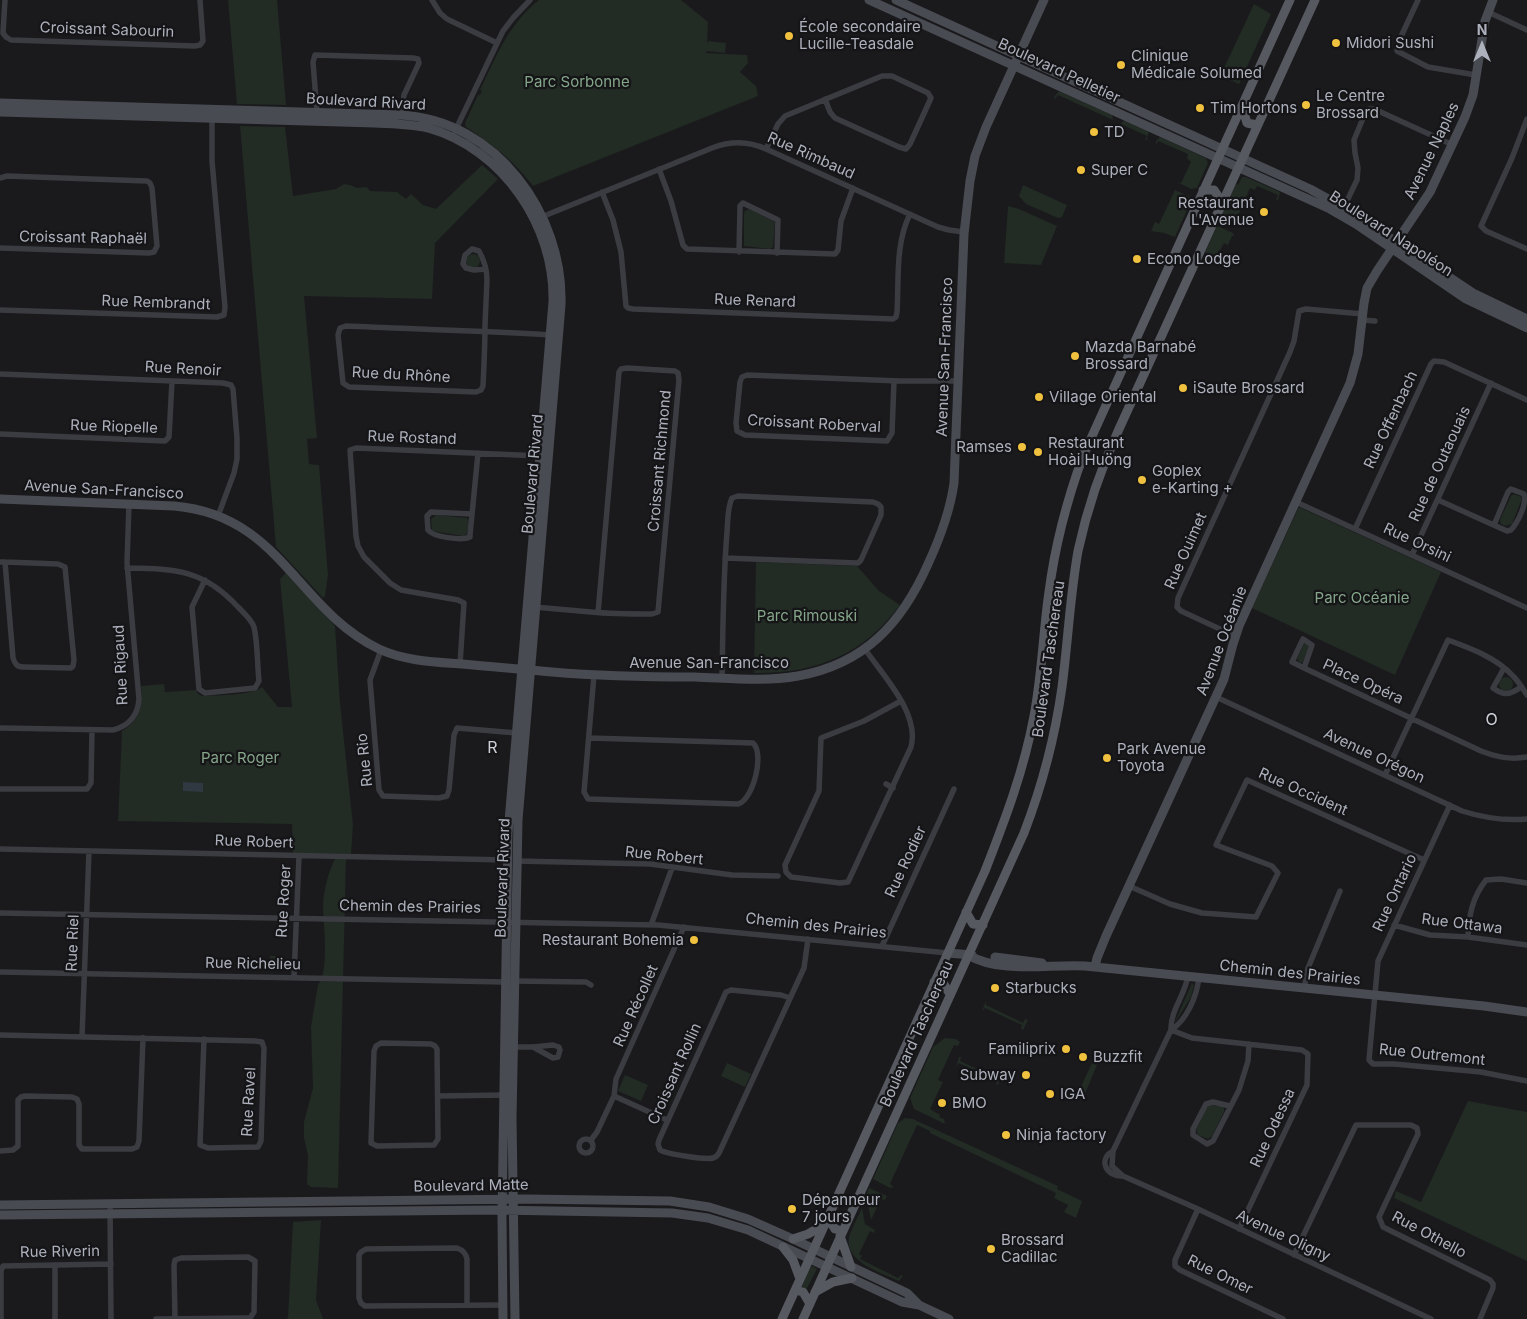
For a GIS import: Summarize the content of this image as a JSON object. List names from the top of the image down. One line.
{"streets":{"main road":["Boulevard Taschereau"],"street":["Croissant Sabourin","Boulevard Pelletier","Boulevard Rivard","Avenue Naples","Rue Rimbaud","Boulevard Napoléon","Croissant Raphaël","Rue Renard","Rue Rembrandt","Avenue San-Francisco","Rue Renoir","Rue du Rhône","Rue Offenbach","Croissant Roberval","Rue Riopelle","Rue Rostand","Croissant Richmond","Rue de Outaouais","Rue Orsini","Rue Ouimet","Avenue Océanie","Rue Rigaud","Place Opéra","Avenue Orégon","Rue Rio","Rue Occident","Rue Robert","Rue Rodier","Rue Ontario","Rue Roger","Chemin des Prairies","Rue Ottawa","Rue Riel","Rue Richelieu","Rue Récollet","Rue Outremont","Croissant Rollin","Rue Ravel","Rue Odessa","Boulevard Matte","Rue Othello","Avenue Oligny","Rue Riverin","Rue Omer"]},"crossings":[["Boulevard Pelletier","Boulevard Napoléon"],["Boulevard Pelletier","Avenue San-Francisco"],["Boulevard Pelletier","Boulevard Taschereau"],["Boulevard Rivard","Rue Rimbaud"],["Boulevard Rivard","Rue Rembrandt"],["Boulevard Rivard","Avenue San-Francisco"],["Boulevard Rivard","Rue du Rhône"],["Boulevard Rivard","Rue Rostand"],["Boulevard Rivard","Croissant Richmond"],["Boulevard Rivard","Rue Rio"],["Boulevard Rivard","Rue Robert"],["Boulevard Rivard","Chemin des Prairies"],["Boulevard Rivard","Rue Richelieu"],["Boulevard Rivard","Boulevard Matte"],["Avenue Naples","Boulevard Napoléon"],["Avenue Naples","Avenue Océanie"],["Rue Rimbaud","Rue Renard"],["Rue Rimbaud","Avenue San-Francisco"],["Boulevard Napoléon","Avenue Océanie"],["Boulevard Napoléon","Boulevard Taschereau"],["Avenue San-Francisco","Rue Renoir"],["Avenue San-Francisco","Croissant Roberval"],["Avenue San-Francisco","Rue Rostand"],["Avenue San-Francisco","Rue Rigaud"],["Avenue San-Francisco","Rue Rio"],["Rue Renoir","Rue Riopelle"],["Rue Offenbach","Rue de Outaouais"],["Rue Offenbach","Rue Orsini"],["Rue de Outaouais","Rue Orsini"],["Rue Orsini","Avenue Océanie"],["Rue Ouimet","Avenue Océanie"],["Avenue Océanie","Avenue Orégon"],["Avenue Océanie","Rue Occident"],["Avenue Océanie","Chemin des Prairies"],["Boulevard Taschereau","Chemin des Prairies"],["Boulevard Taschereau","Boulevard Matte"],["Avenue Orégon","Rue Ontario"],["Rue Occident","Rue Ontario"],["Rue Robert","Rue Roger"],["Rue Robert","Rue Riel"],["Rue Rodier","Chemin des Prairies"],["Rue Ontario","Chemin des Prairies"],["Rue Ontario","Rue Ottawa"],["Rue Ontario","Rue Outremont"],["Rue Roger","Chemin des Prairies"],["Rue Roger","Rue Richelieu"],["Chemin des Prairies","Rue Riel"],["Chemin des Prairies","Rue Récollet"],["Chemin des Prairies","Rue Outremont"],["Chemin des Prairies","Croissant Rollin"],["Chemin des Prairies","Avenue Oligny"],["Rue Riel","Rue Richelieu"],["Rue Riel","Rue Ravel"],["Rue Odessa","Avenue Oligny"],["Rue Othello","Avenue Oligny"],["Avenue Oligny","Rue Omer"]],"districts":["O","R"],"parks":["Parc Sorbonne","Parc Océanie","Parc Rimouski","Parc Roger"],"places":["École secondaire Lucille-Teasdale","Midori Sushi","Clinique Médicale Solumed","Le Centre Brossard","Tim Hortons","TD","Super C","Restaurant L'Avenue","Econo Lodge","Mazda Barnabé Brossard","iSaute Brossard","Village Oriental","Ramses","Restaurant Hoài Huöng","Goplex e-Karting +","Park Avenue Toyota","Restaurant Bohemia","Starbucks","Familiprix","Buzzfit","Subway","IGA","BMO","Ninja factory","Dépanneur 7 jours","Brossard Cadillac"],"north":"top"}
